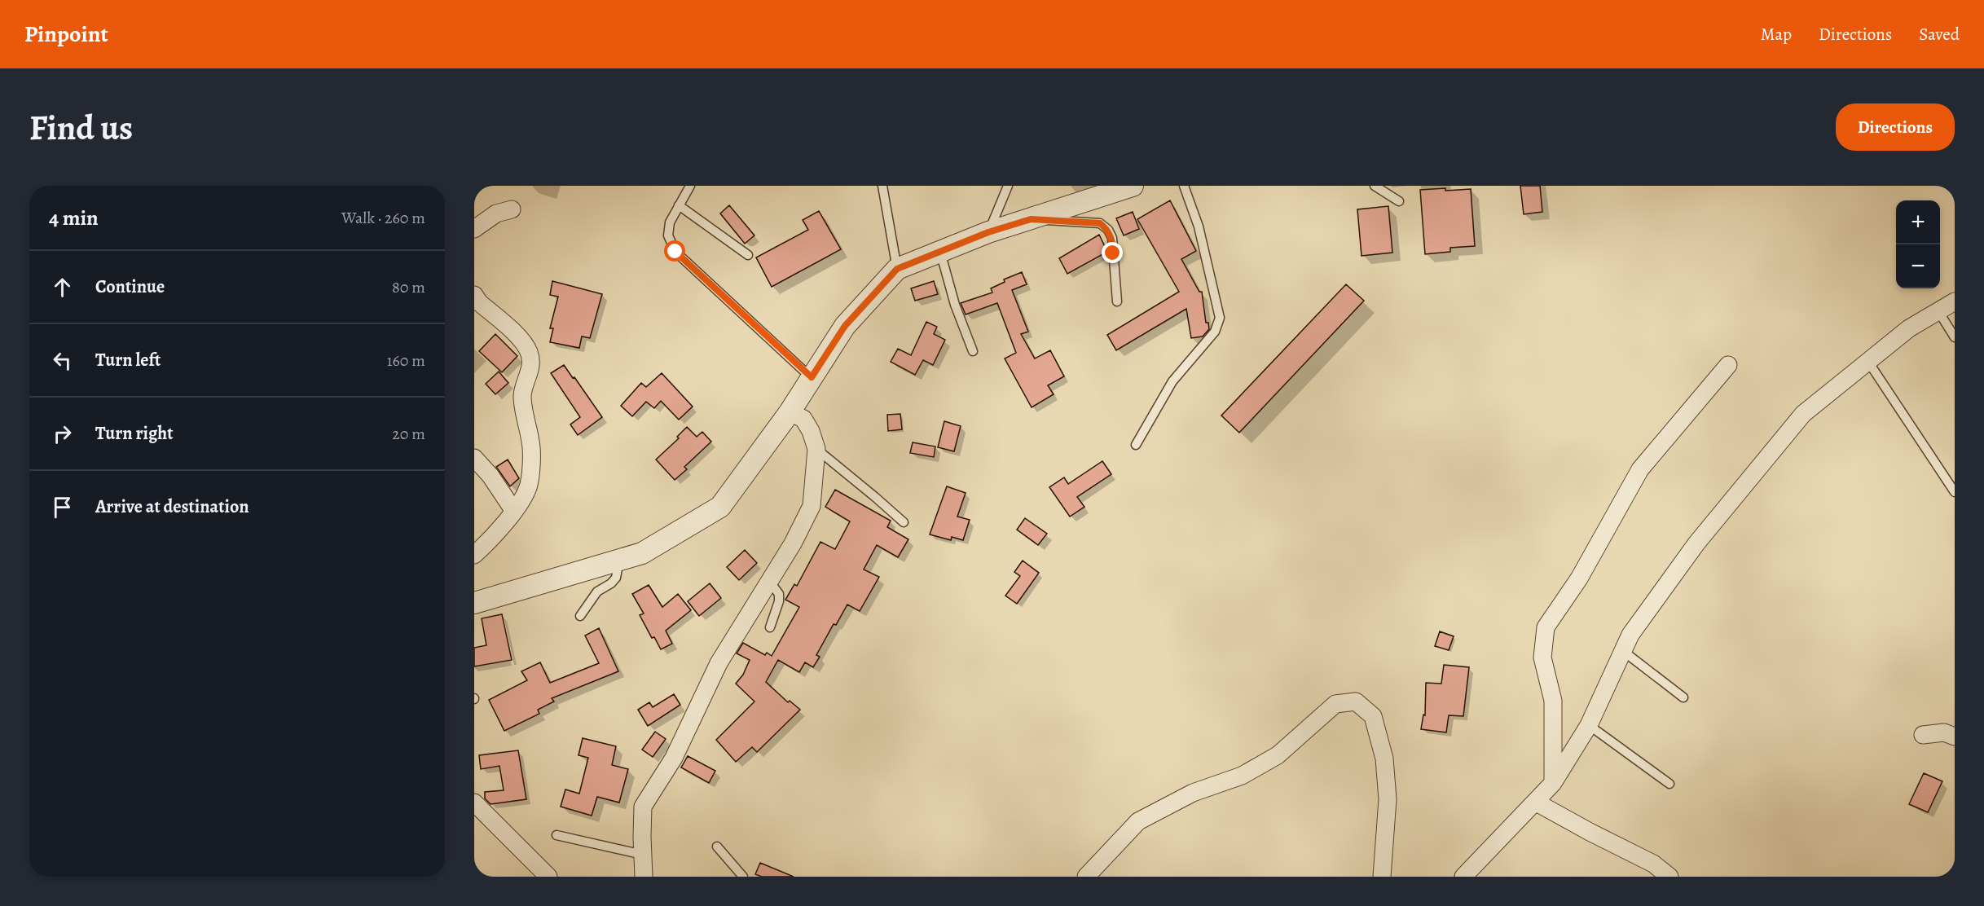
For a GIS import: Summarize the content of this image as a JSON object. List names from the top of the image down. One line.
{"page":{"header":"Pinpoint","nav":["Map","Directions","Saved"],"buttons":"Directions","title":"Find us","heading":["4 min","Walk · 260 m"],"map_buttons":["+","−"],"list":[["Continue","80 m"],["Turn left","160 m"],["Turn right","20 m"],"Arrive at destination"]}}
